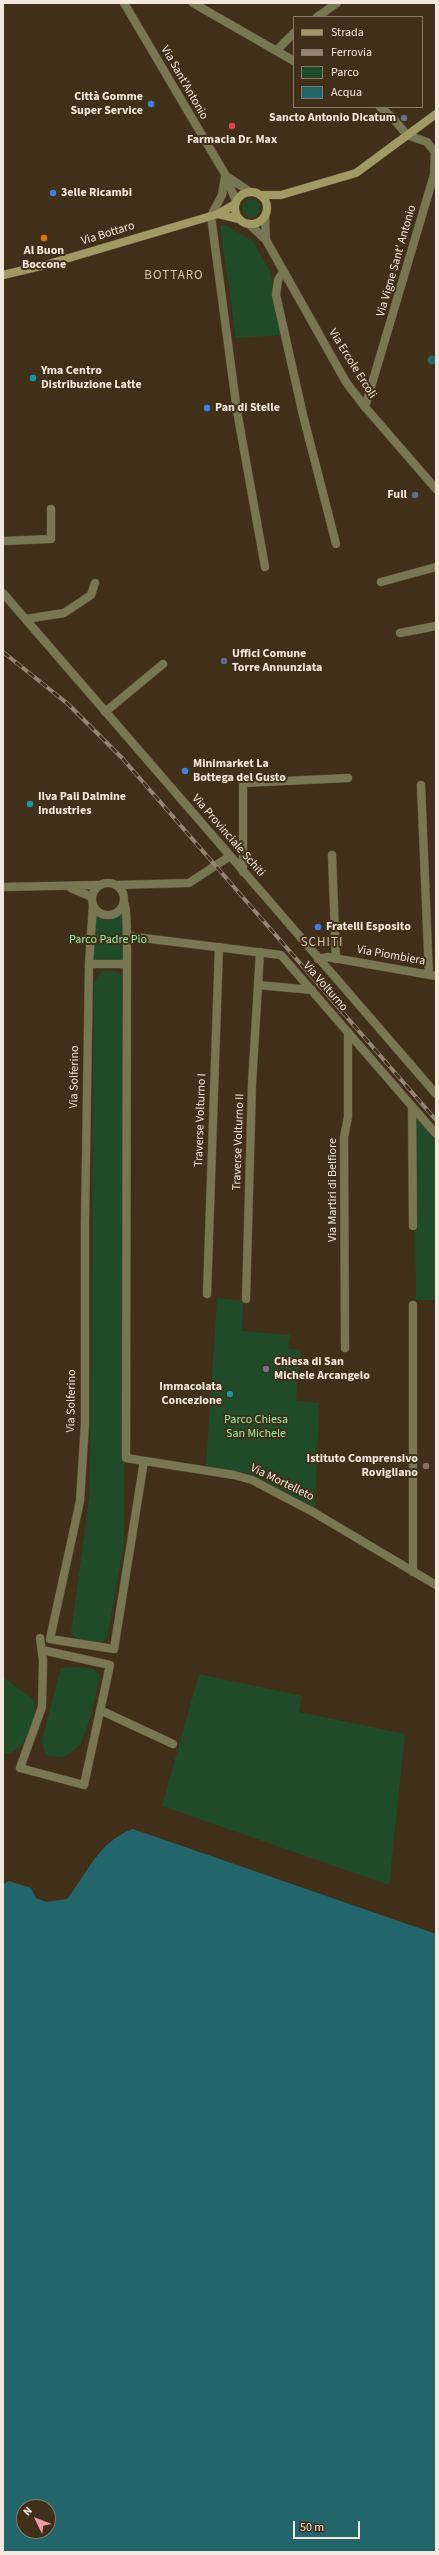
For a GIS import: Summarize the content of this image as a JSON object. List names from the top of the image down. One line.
{"streets":{"main road":["Via Bottaro"],"street":["Via Sant'Antonio","Via Vigne Sant' Antonio","Via Ercole Ercoli","Via Provinciale Schiti","Via Piombiera","Via Volturno","Via Solferino","Traverse Volturno I","Traverse Volturno II","Via Martiri di Belfiore","Via Mortelleto"]},"crossings":[["Via Sant'Antonio","Via Bottaro"],["Via Sant'Antonio","Via Ercole Ercoli"],["Via Bottaro","Via Ercole Ercoli"],["Via Vigne Sant' Antonio","Via Ercole Ercoli"],["Via Provinciale Schiti","Via Piombiera"],["Via Volturno","Traverse Volturno I"],["Via Volturno","Traverse Volturno II"],["Via Volturno","Via Martiri di Belfiore"],["Via Solferino","Via Mortelleto"]],"districts":["BOTTARO","SCHITI"],"parks":["Parco Padre Pio","Parco Chiesa San Michele"],"places":["Città Gomme Super Service","Sancto Antonio Dicatum","Farmacia Dr. Max","3elle Ricambi","Al Buon Boccone","Yma Centro Distribuzione Latte","Pan di Stelle","Full","Uffici Comune Torre Annunziata","Minimarket La Bottega del Gusto","Ilva Pali Dalmine Industries","Fratelli Esposito","Chiesa di San Michele Arcangelo","Immacolata Concezione","Istituto Comprensivo Rovigliano"],"legend":["Strada","Ferrovia","Parco","Acqua"],"scale_bar":"50 m","north":"top left"}
